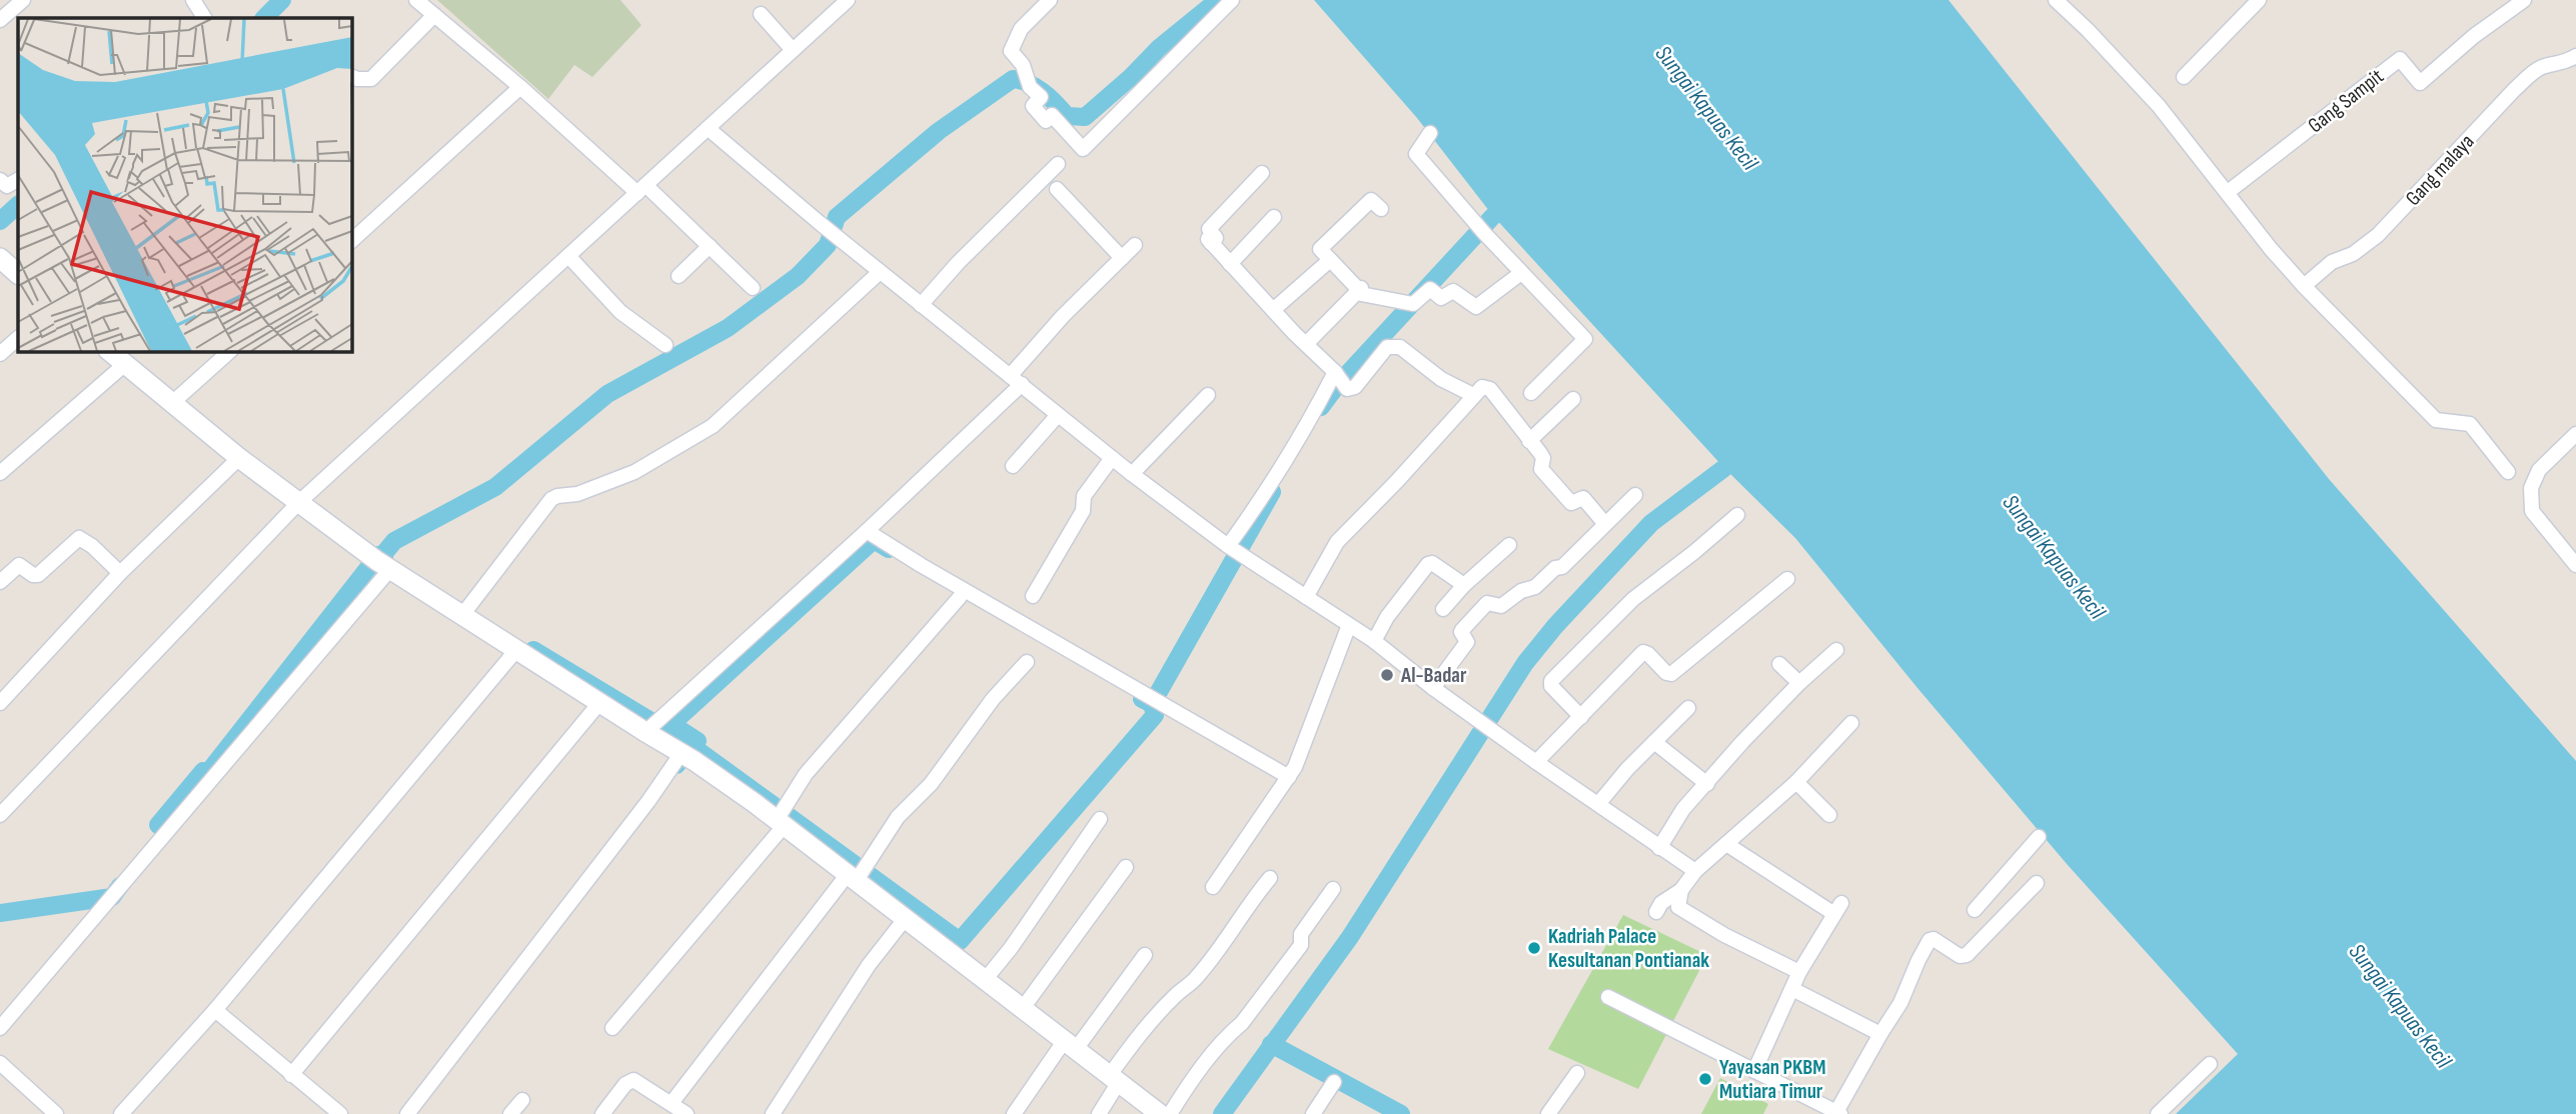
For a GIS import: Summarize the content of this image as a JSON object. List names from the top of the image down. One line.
{"streets":{"street":["Gang Sampit","Gang malaya"]},"water":["Sungai Kapuas Kecil"],"places":["Al-Badar","Kadriah Palace Kesultanan Pontianak","Yayasan PKBM Mutiara Timur"]}
